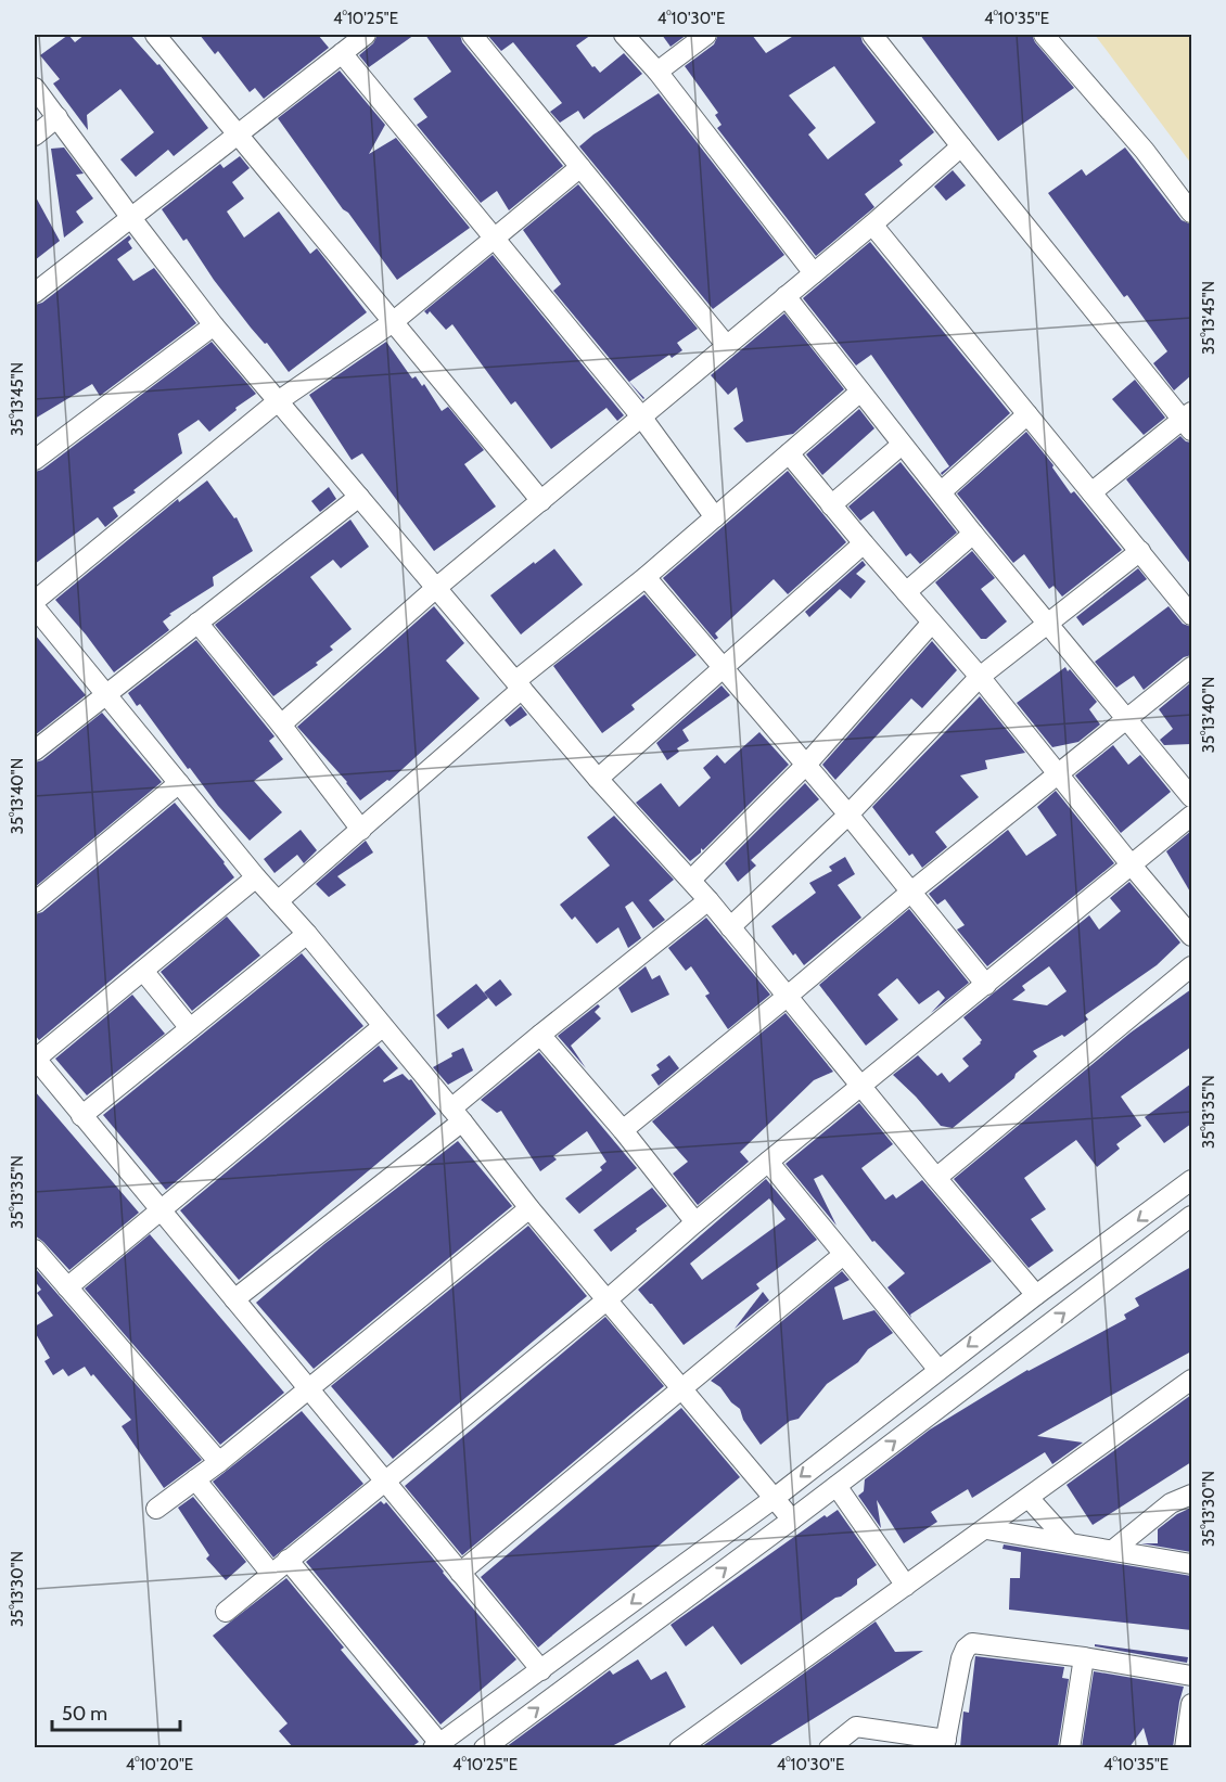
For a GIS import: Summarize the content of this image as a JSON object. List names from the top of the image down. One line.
{"scale_bar":"50 m","coordinates":["4°10'25\"E","4°10'30\"E","4°10'35\"E","35°13'45\"N","35°13'40\"N","35°13'35\"N","35°13'30\"N","4°10'20\"E"]}
